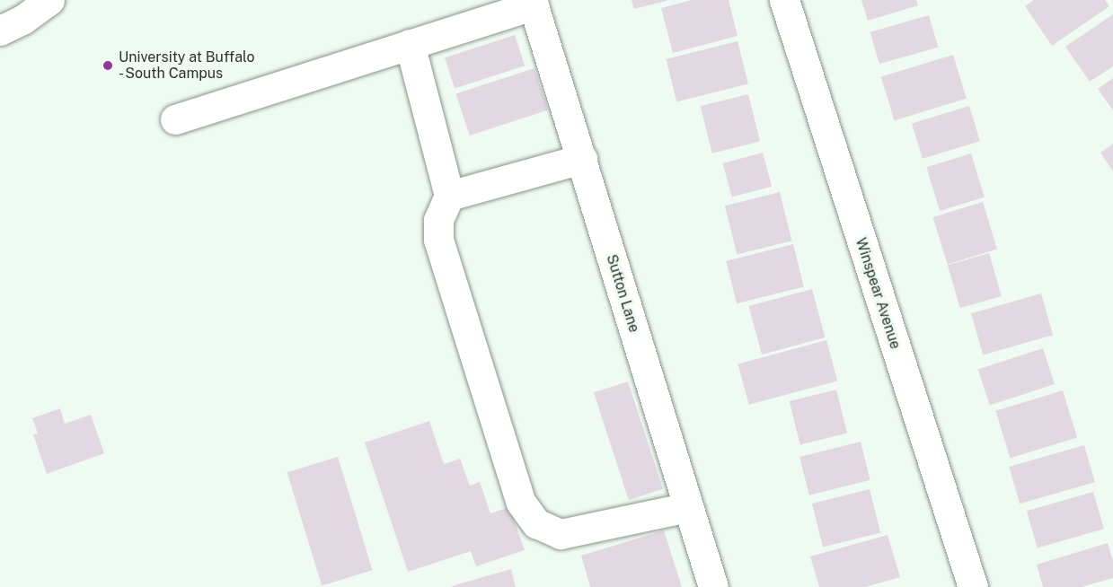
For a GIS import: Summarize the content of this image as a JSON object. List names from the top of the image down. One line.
{"streets":{"street":["Sutton Lane","Winspear Avenue"]},"places":["University at Buffalo - South Campus"]}
